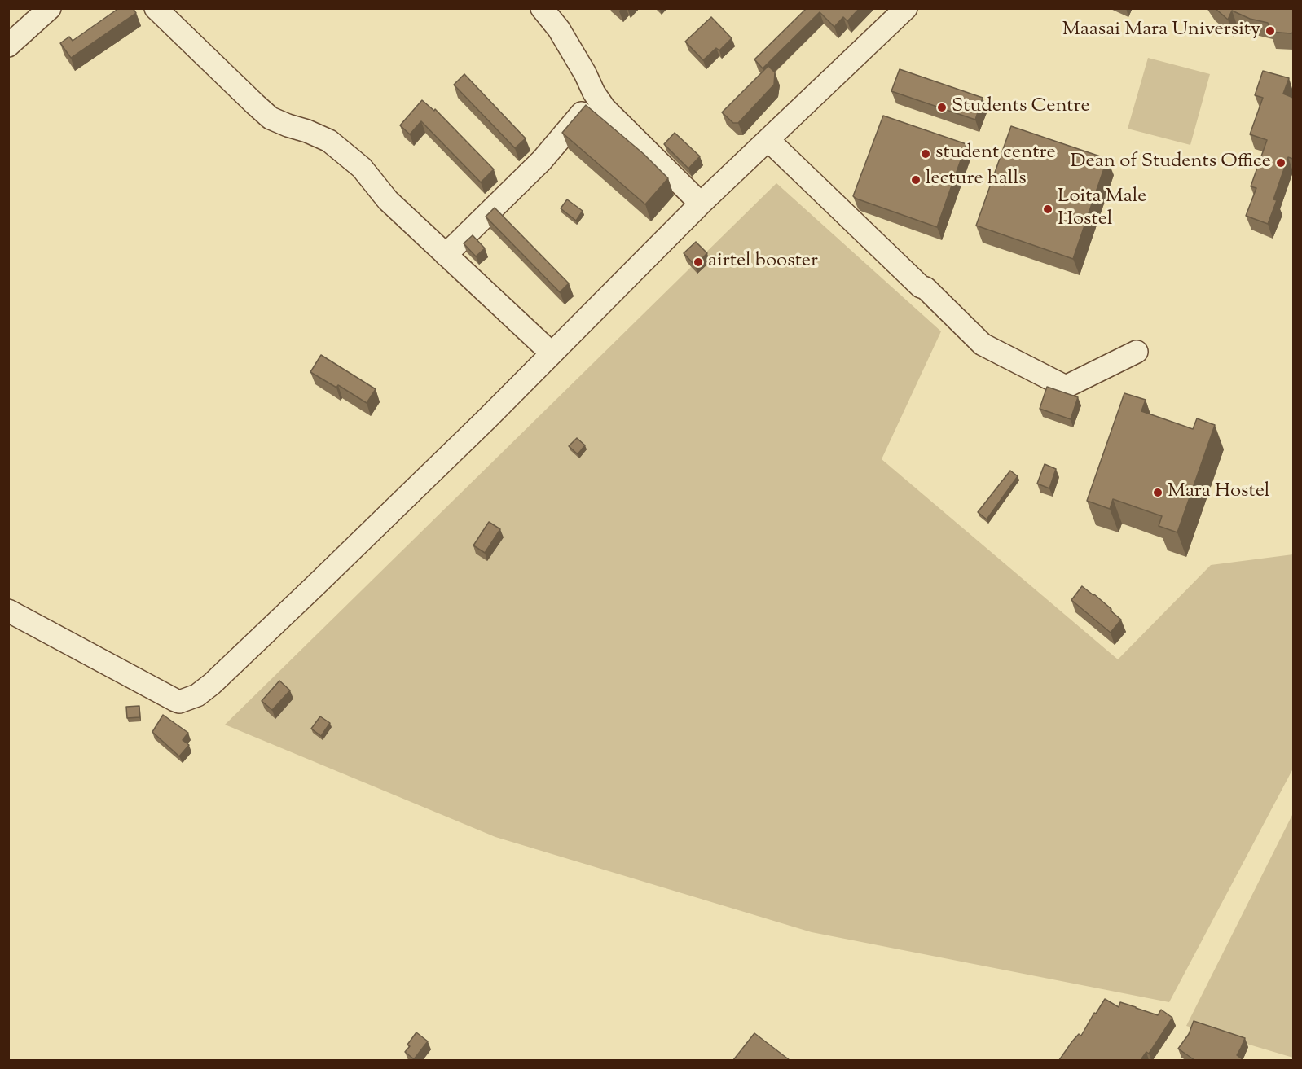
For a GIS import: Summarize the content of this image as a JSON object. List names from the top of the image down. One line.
{"places":["Maasai Mara University","Students Centre","student centre","Dean of Students Office","lecture halls","Loita Male Hostel","airtel booster","Mara Hostel"]}
